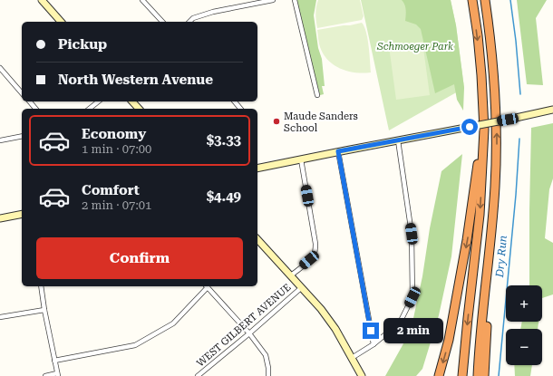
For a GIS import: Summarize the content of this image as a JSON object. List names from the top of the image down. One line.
{"streets":{"street":["WEST GILBERT AVENUE"]},"water":["Dry Run"],"parks":["Schmoeger Park"],"places":["Maude Sanders School"],"page":{"banner":["Pickup","North Western Avenue"],"list":[{"name":"Economy","note":"1 min · 07:00","value":"$3.33"},{"name":"Comfort","note":"2 min · 07:01","value":"$4.49"}],"buttons":"Confirm","map_buttons":["+","−"],"bubble":"2 min"}}
